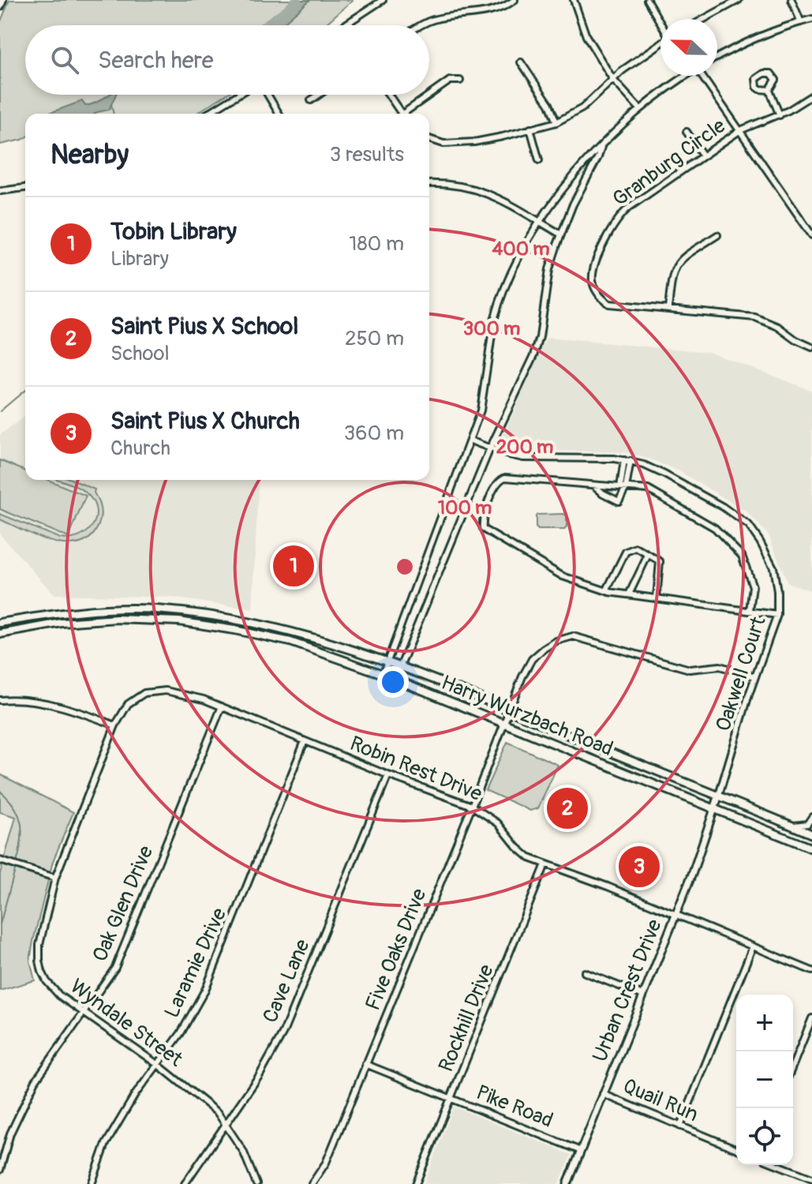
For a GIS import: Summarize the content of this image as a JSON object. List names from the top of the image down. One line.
{"streets":{"main road":["Harry Wurzbach Road"],"street":["Granburg Circle","Oakwell Court","Robin Rest Drive","Oak Glen Drive","Five Oaks Drive","Laramie Drive","Cave Lane","Urban Crest Drive","Rockhill Drive","Wyndale Street","Quail Run","Pike Road"]},"crossings":[["Oakwell Court","Harry Wurzbach Road"],["Oakwell Court","Five Oaks Drive"],["Oakwell Court","Urban Crest Drive"],["Harry Wurzbach Road","Five Oaks Drive"],["Harry Wurzbach Road","Urban Crest Drive"],["Robin Rest Drive","Oak Glen Drive"],["Robin Rest Drive","Five Oaks Drive"],["Robin Rest Drive","Laramie Drive"],["Robin Rest Drive","Cave Lane"],["Robin Rest Drive","Urban Crest Drive"],["Robin Rest Drive","Rockhill Drive"],["Robin Rest Drive","Wyndale Street"],["Oak Glen Drive","Wyndale Street"],["Five Oaks Drive","Pike Road"],["Laramie Drive","Wyndale Street"],["Cave Lane","Wyndale Street"],["Urban Crest Drive","Quail Run"],["Urban Crest Drive","Pike Road"],["Rockhill Drive","Pike Road"]],"north":"left","page":{"search":"Search here","heading":["Nearby","3 results"],"list":[{"mark":"1","name":"Tobin Library","note":"Library","value":"180 m"},{"mark":"2","name":"Saint Pius X School","note":"School","value":"250 m"},{"mark":"3","name":"Saint Pius X Church","note":"Church","value":"360 m"}],"pins":["1","2","3"],"map_buttons":["+","−"]},"rings":["400 m","300 m","200 m","100 m"]}
